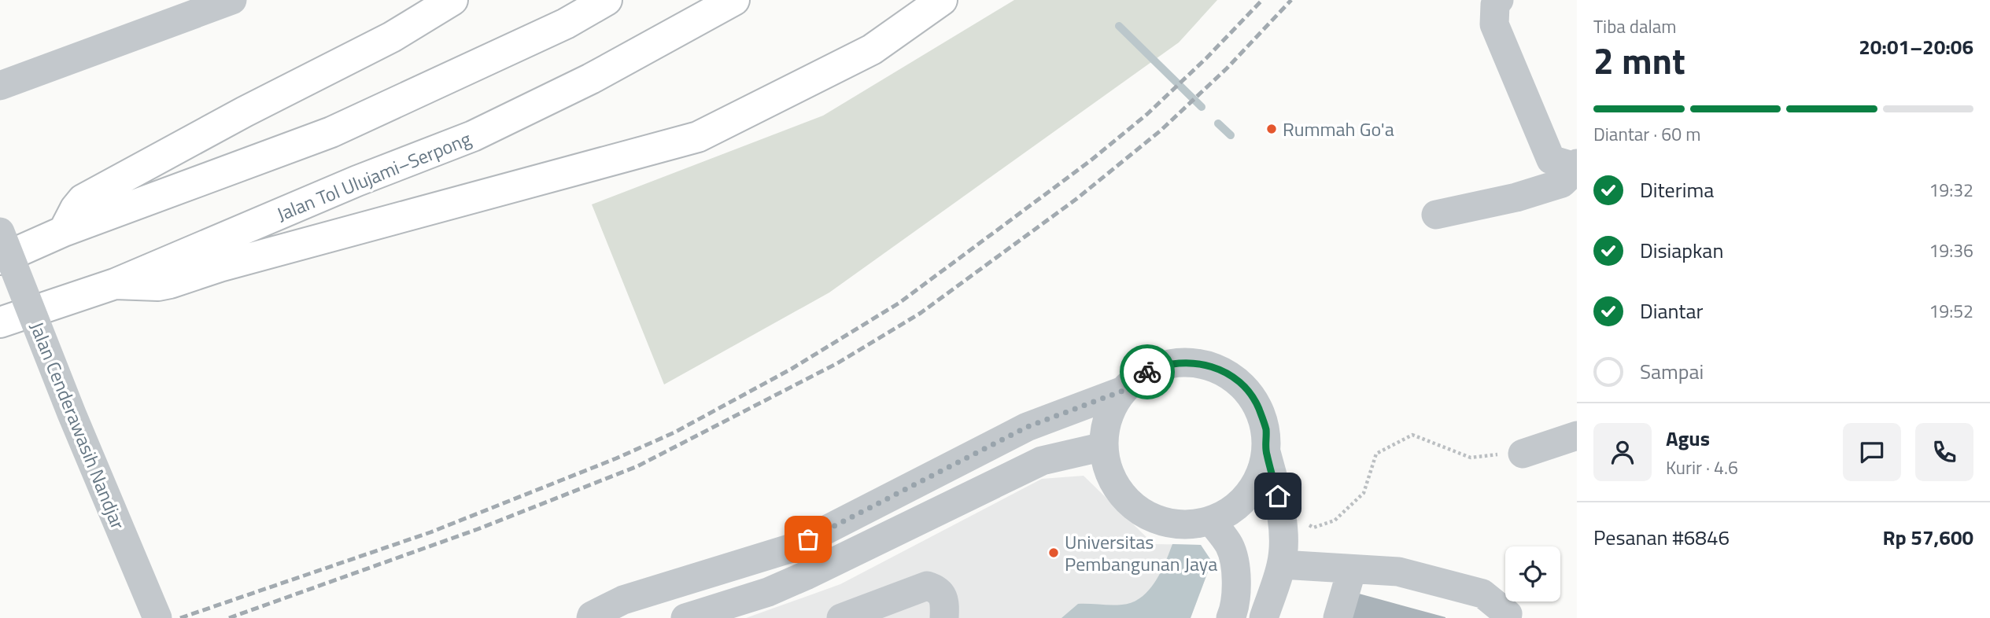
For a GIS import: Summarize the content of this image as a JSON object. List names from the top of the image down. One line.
{"streets":{"highway":["Jalan Tol Ulujami–Serpong"],"street":["Jalan Cenderawasih Nandjar"]},"places":["Rummah Go'a","Universitas Pembangunan Jaya"],"page":{"heading":["2 mnt","Tiba dalam","20:01–20:06"],"panel":["Agus","Kurir · 4.6","Pesanan #6846","Rp 57,600"],"bar":"Diantar · 60 m","list":[["Diterima","19:32"],["Disiapkan","19:36"],["Diantar","19:52"],"Sampai"]}}
